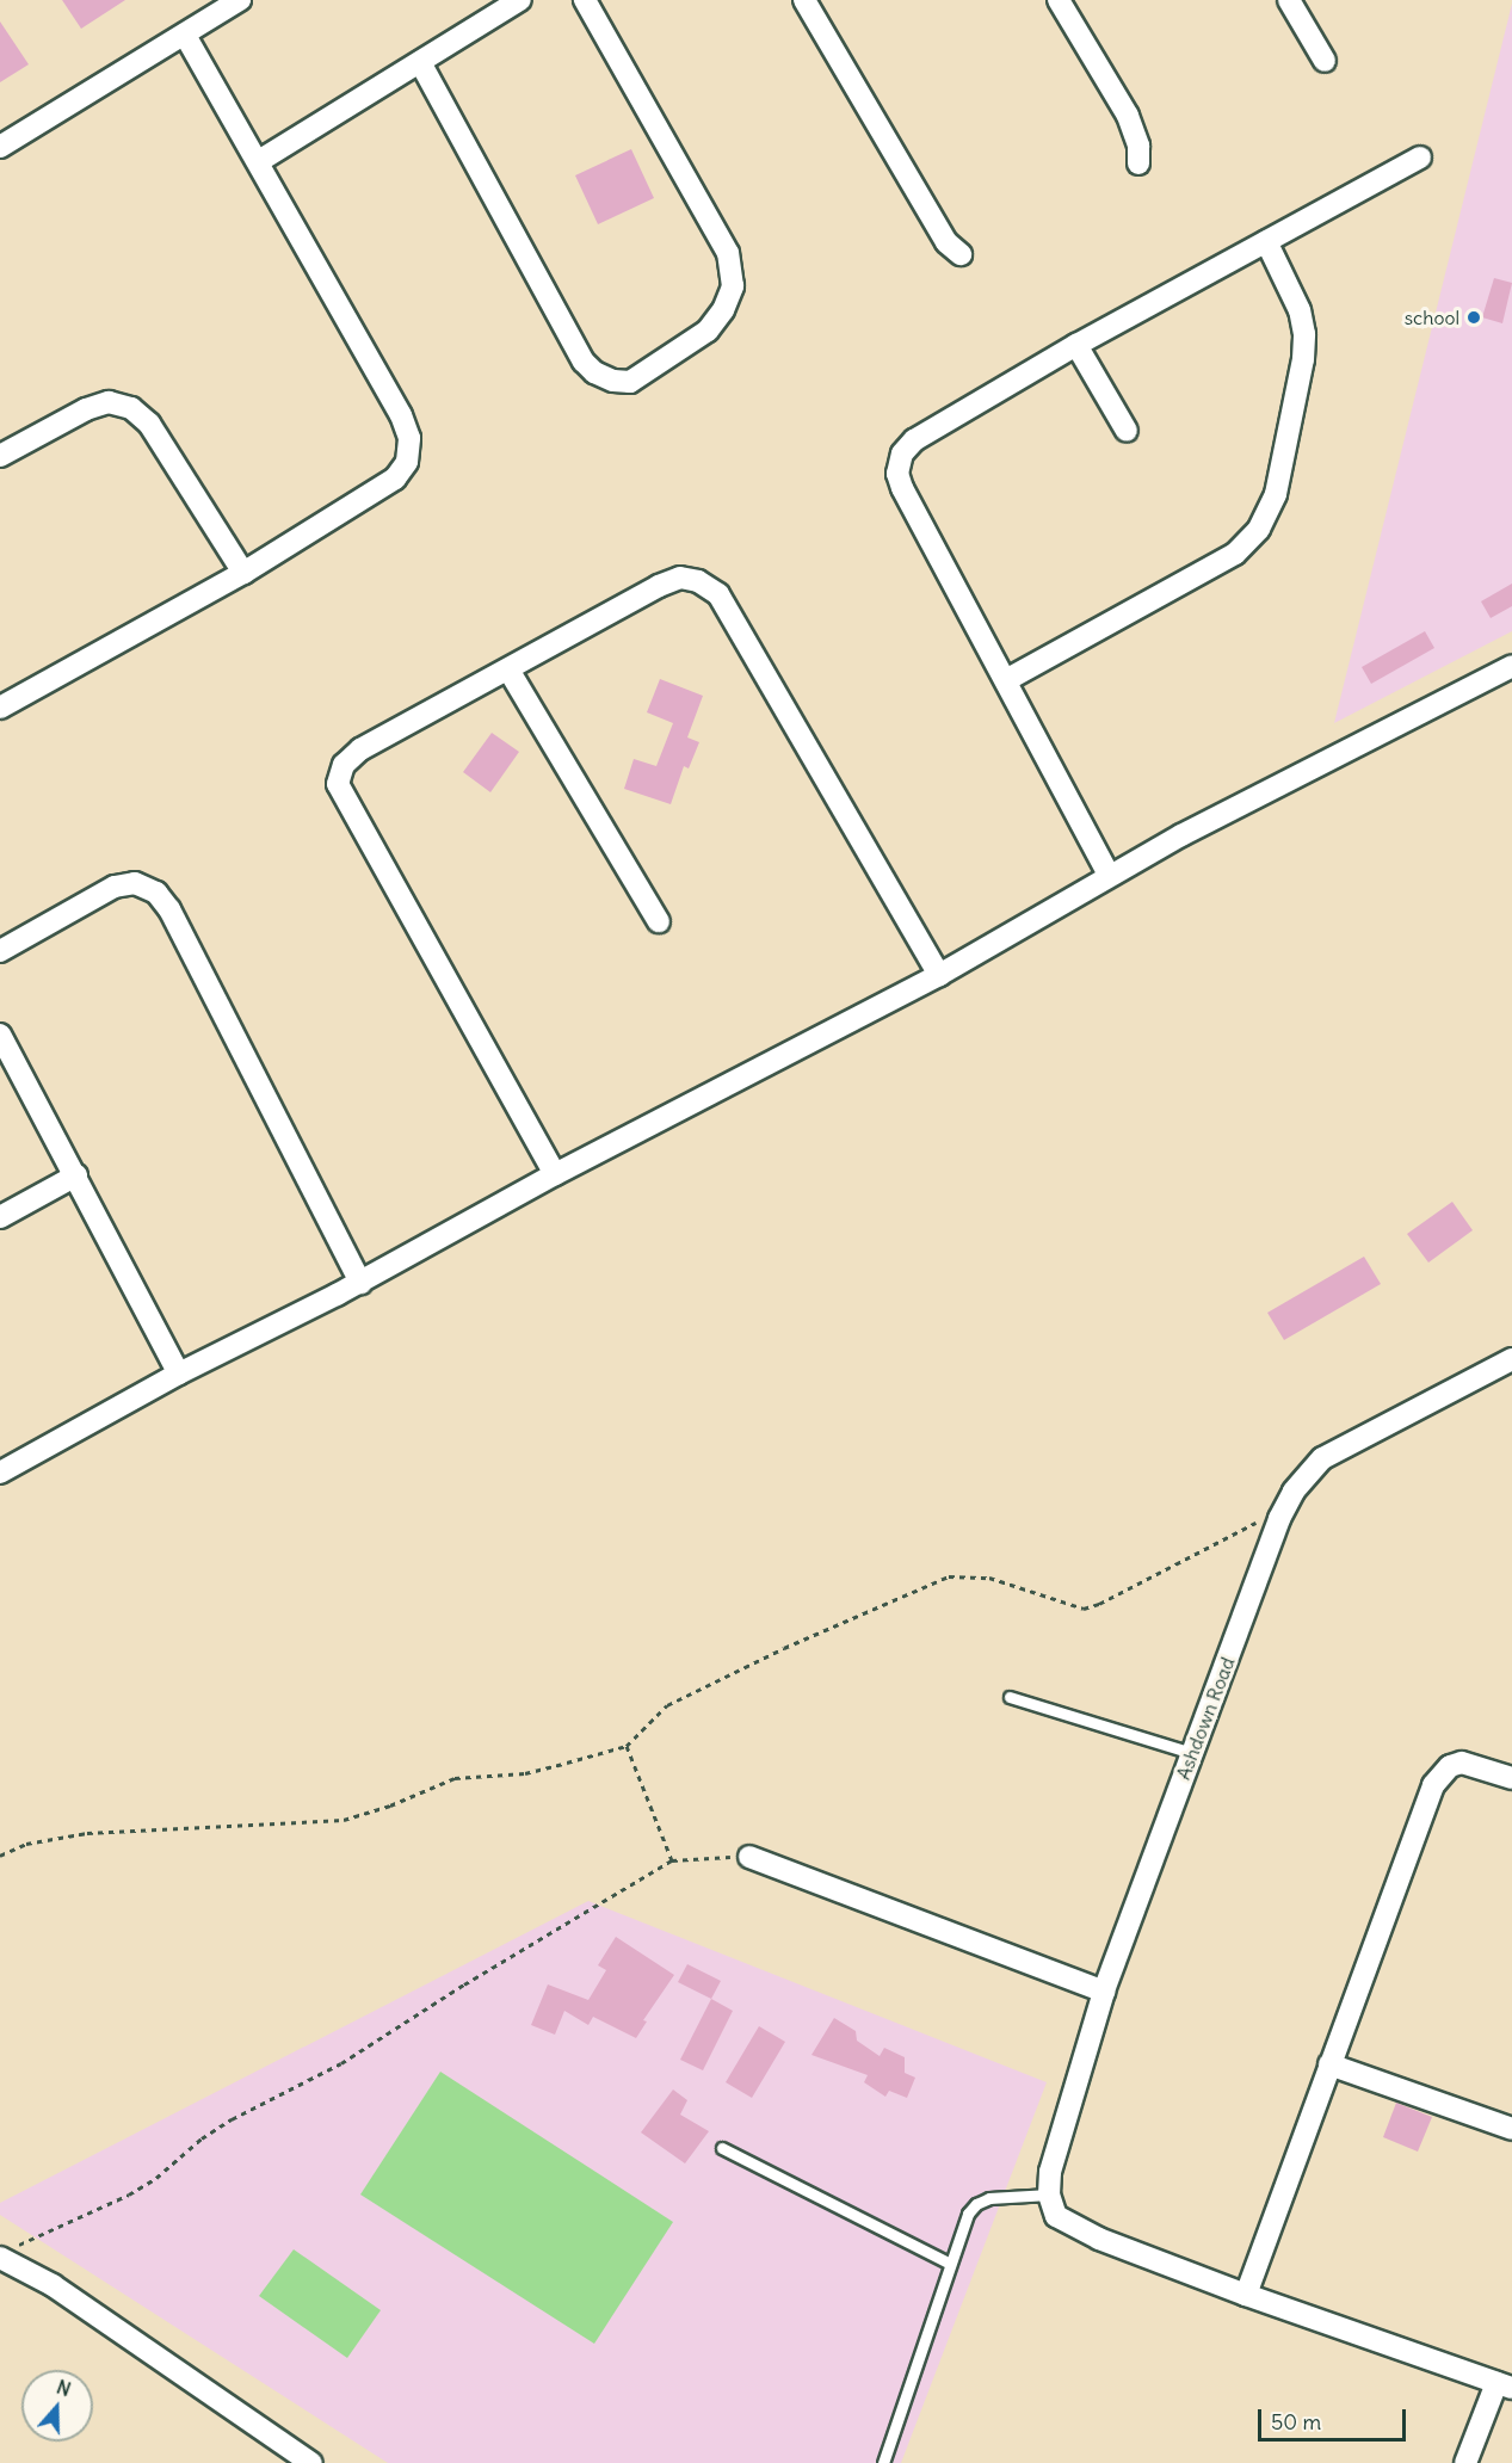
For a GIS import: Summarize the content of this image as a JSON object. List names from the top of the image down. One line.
{"streets":{"street":["Ashdown Road"]},"places":["school"],"scale_bar":"50 m","north":"top"}
